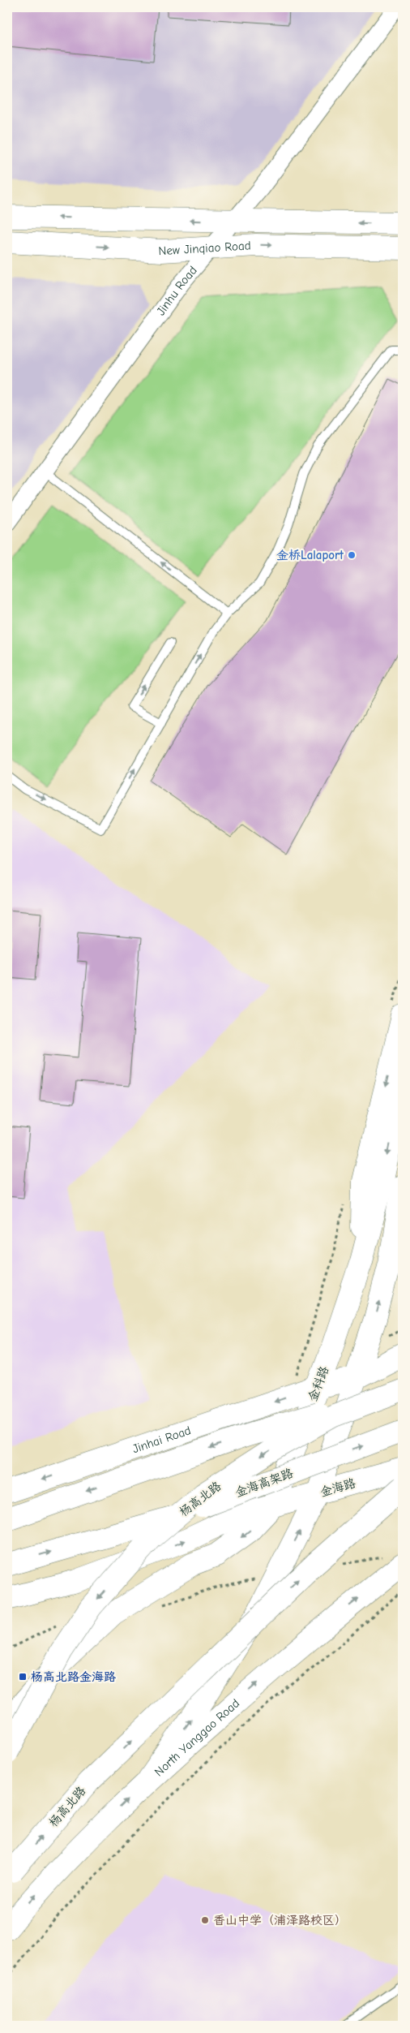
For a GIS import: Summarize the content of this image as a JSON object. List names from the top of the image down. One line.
{"streets":{"main road":["New Jinqiao Road","金科路","Jinhai Road","金海高架路","金海路","杨高北路","North Yanggao Road"],"street":["Jinhu Road"]},"crossings":[["New Jinqiao Road","Jinhu Road"],["金科路","Jinhai Road"],["金科路","金海路"]],"one_way":["金科路"],"places":{"other":["金桥Lalaport","香山中学（浦泽路校区）"],"transit":["杨高北路金海路"]}}
